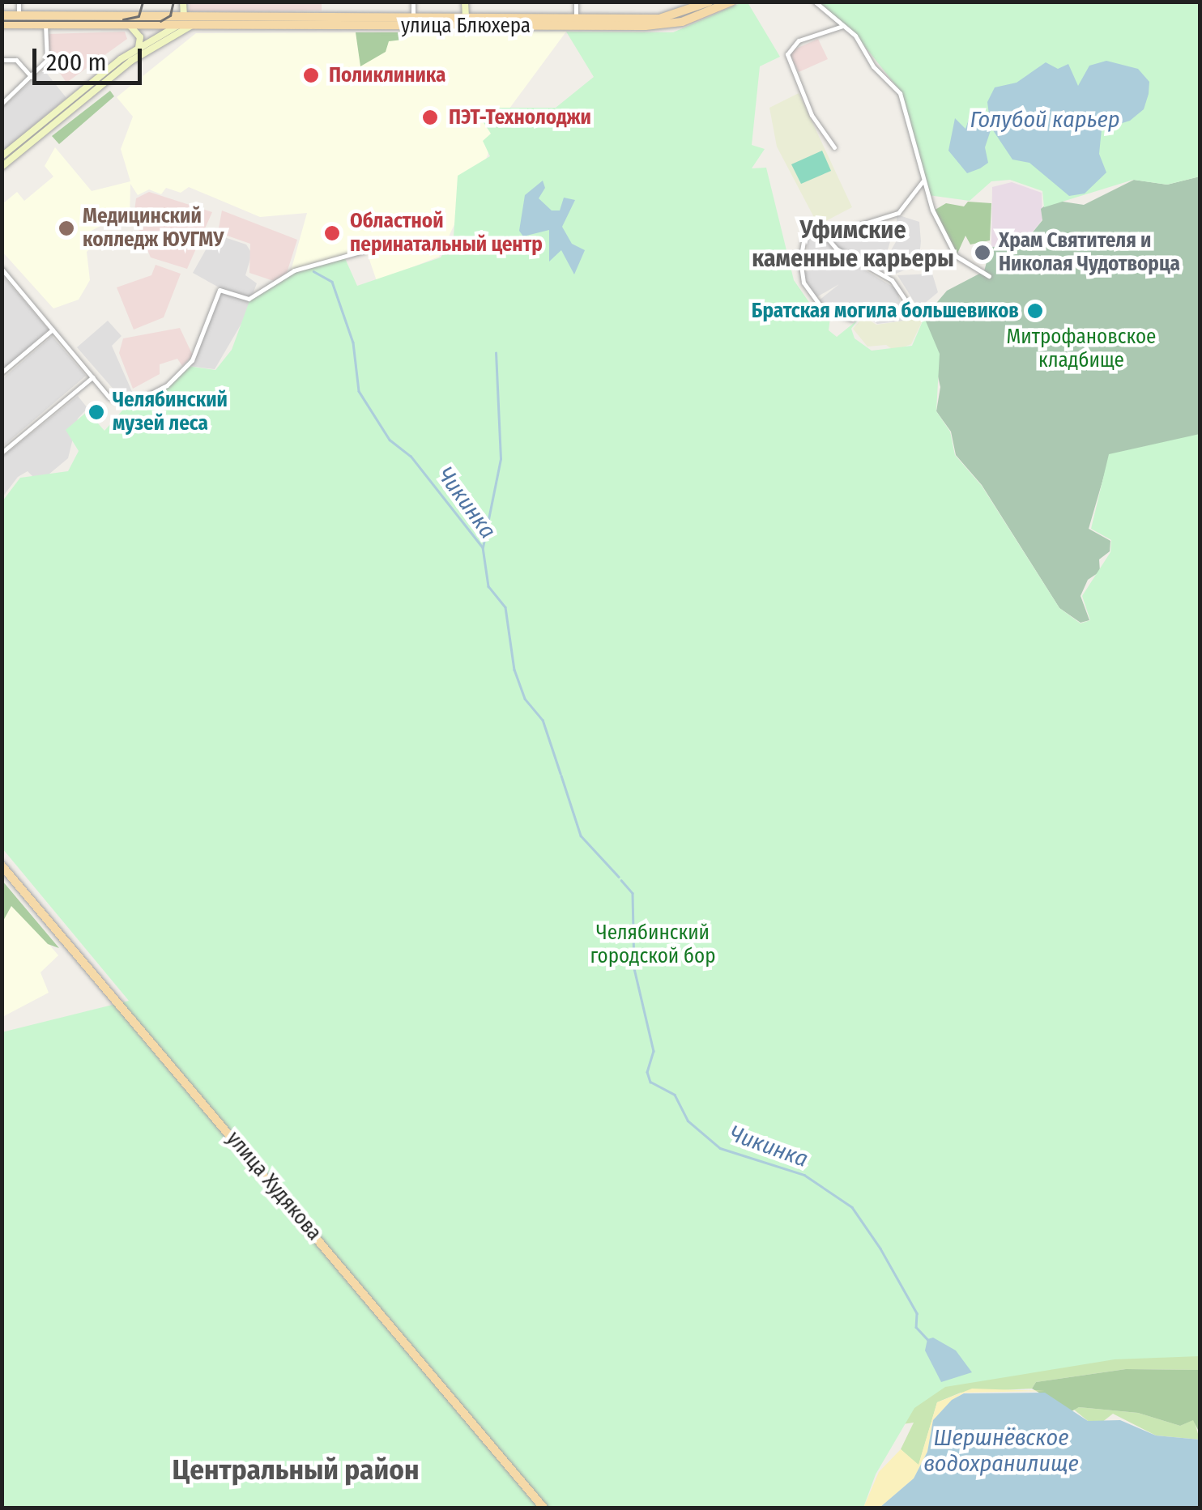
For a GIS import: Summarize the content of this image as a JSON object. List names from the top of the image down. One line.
{"streets":{"main road":["улица Блюхера","улица Худякова"]},"districts":["Уфимские каменные карьеры","Центральный район"],"water":["Голубой карьер","Чикинка","Шершнёвское водохранилище"],"parks":["Митрофановское кладбище","Челябинский городской бор"],"places":["Поликлиника","ПЭТ-Технолоджи","Медицинский колледж ЮУГМУ","Областной перинатальный центр","Храм Святителя и Николая Чудотворца","Братская могила большевиков","Челябинский музей леса"],"scale_bar":"200 m"}
